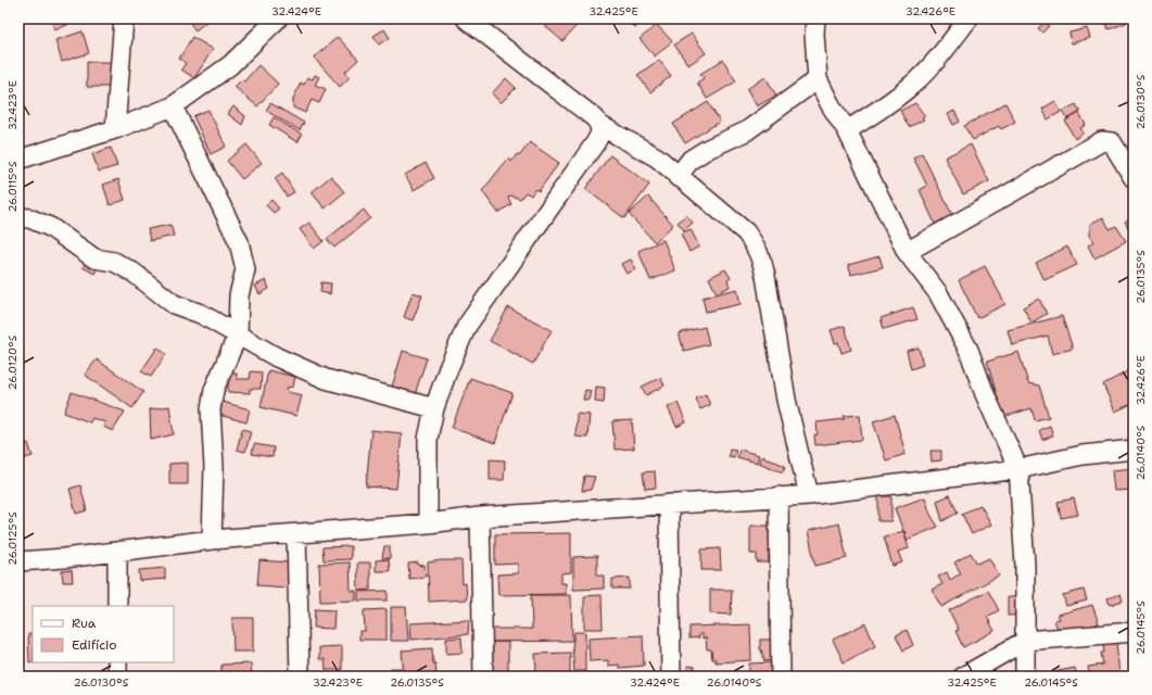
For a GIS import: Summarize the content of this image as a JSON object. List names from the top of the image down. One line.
{"legend":["Rua","Edifício"],"coordinates":["32.424°E","32.425°E","32.426°E","26.0130°S","32.423°E","26.0115°S","26.0135°S","26.0120°S","26.0140°S","26.0125°S","26.0145°S"]}
